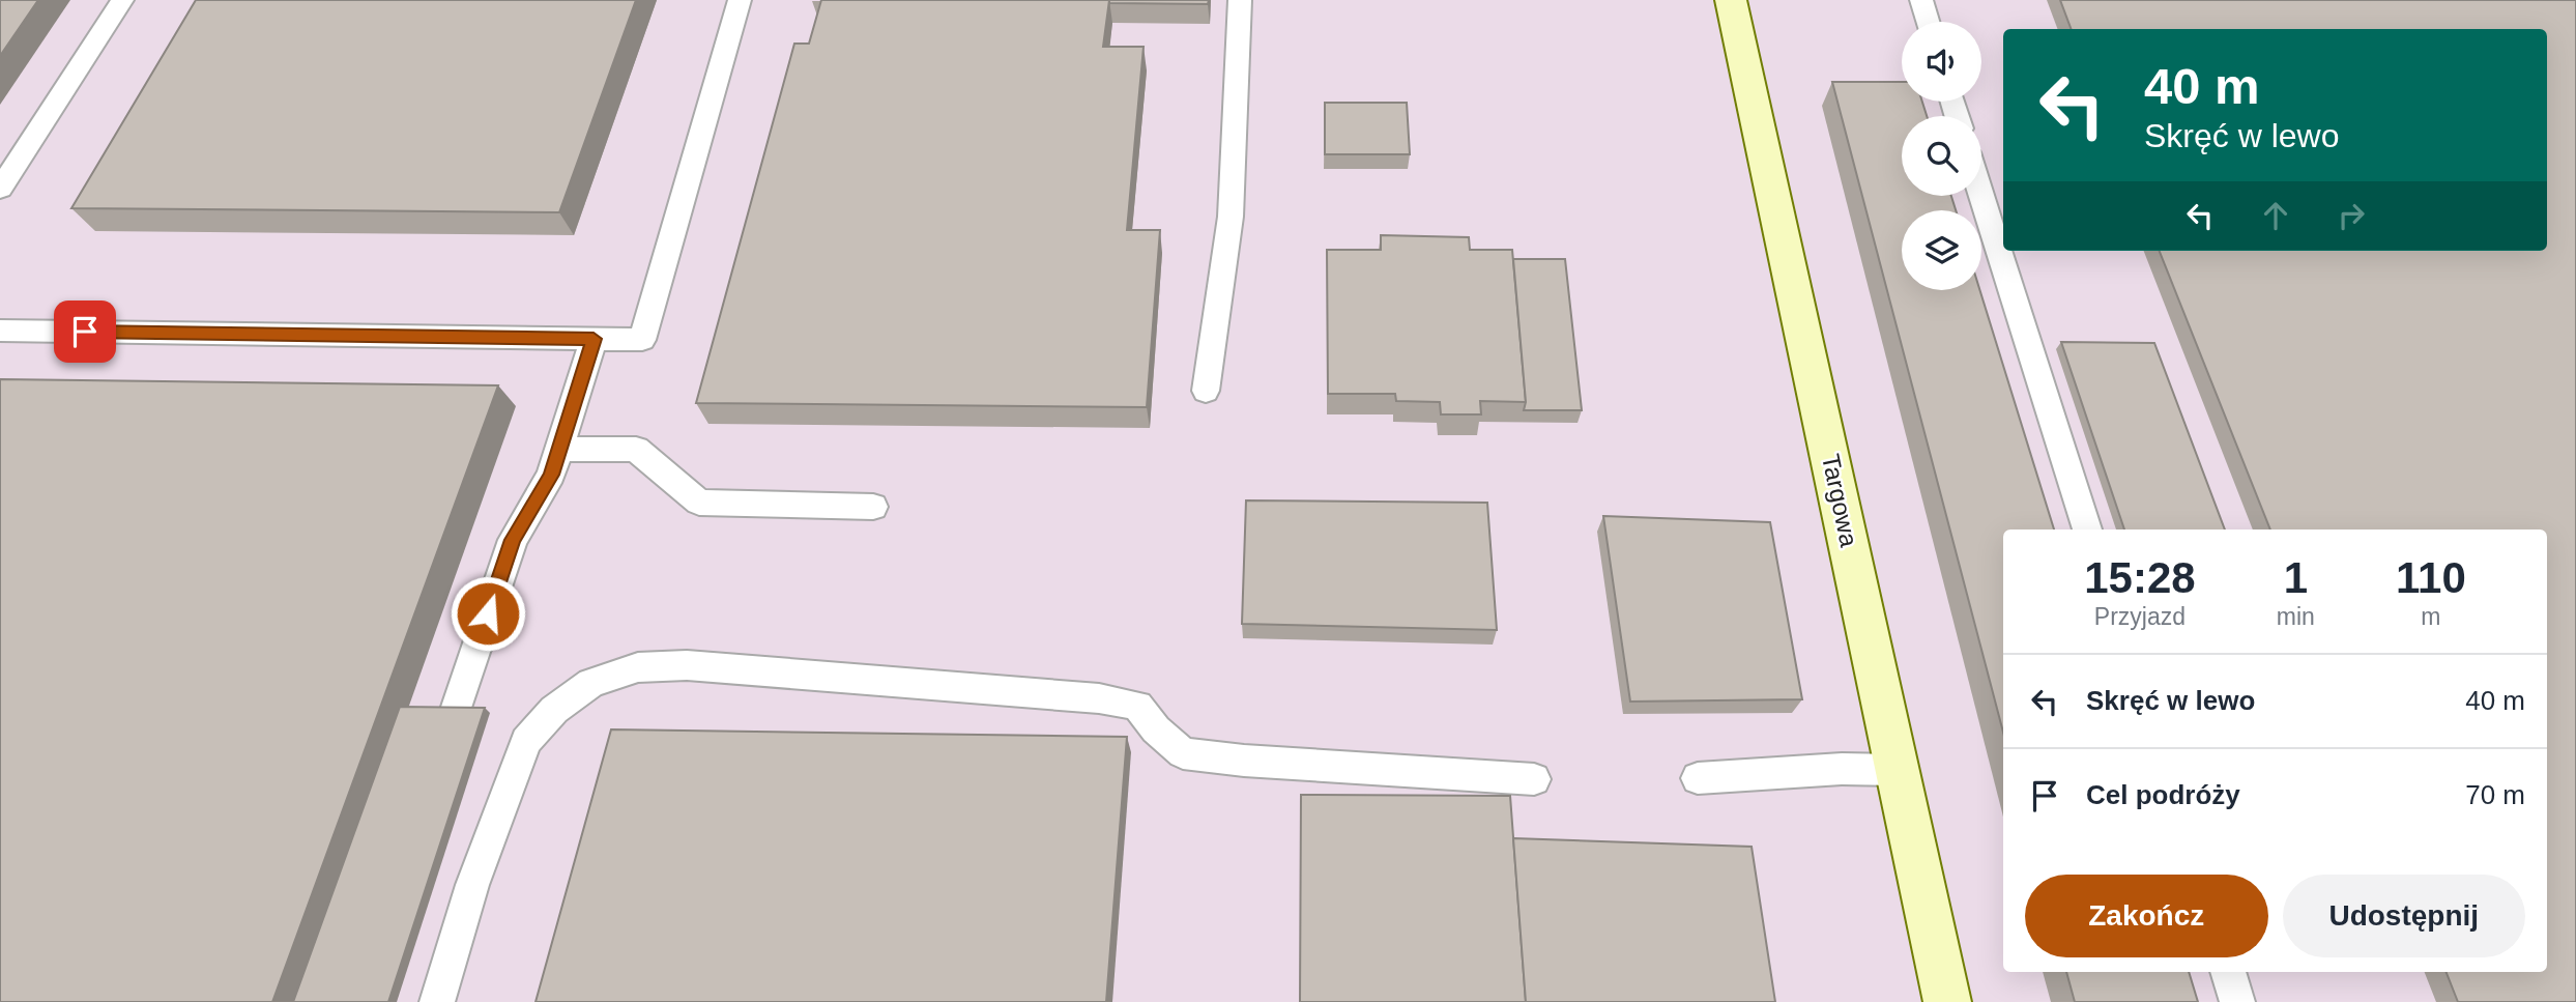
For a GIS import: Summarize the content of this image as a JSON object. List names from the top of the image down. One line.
{"streets":{"street":["Targowa"]},"page":{"turn":["40 m","Skręć w lewo"],"eta":["15:28","Przyjazd","1","min","110","m"],"list":[{"name":"Skręć w lewo","value":"40 m"},{"name":"Cel podróży","value":"70 m"}],"buttons":["Zakończ","Udostępnij"]}}
